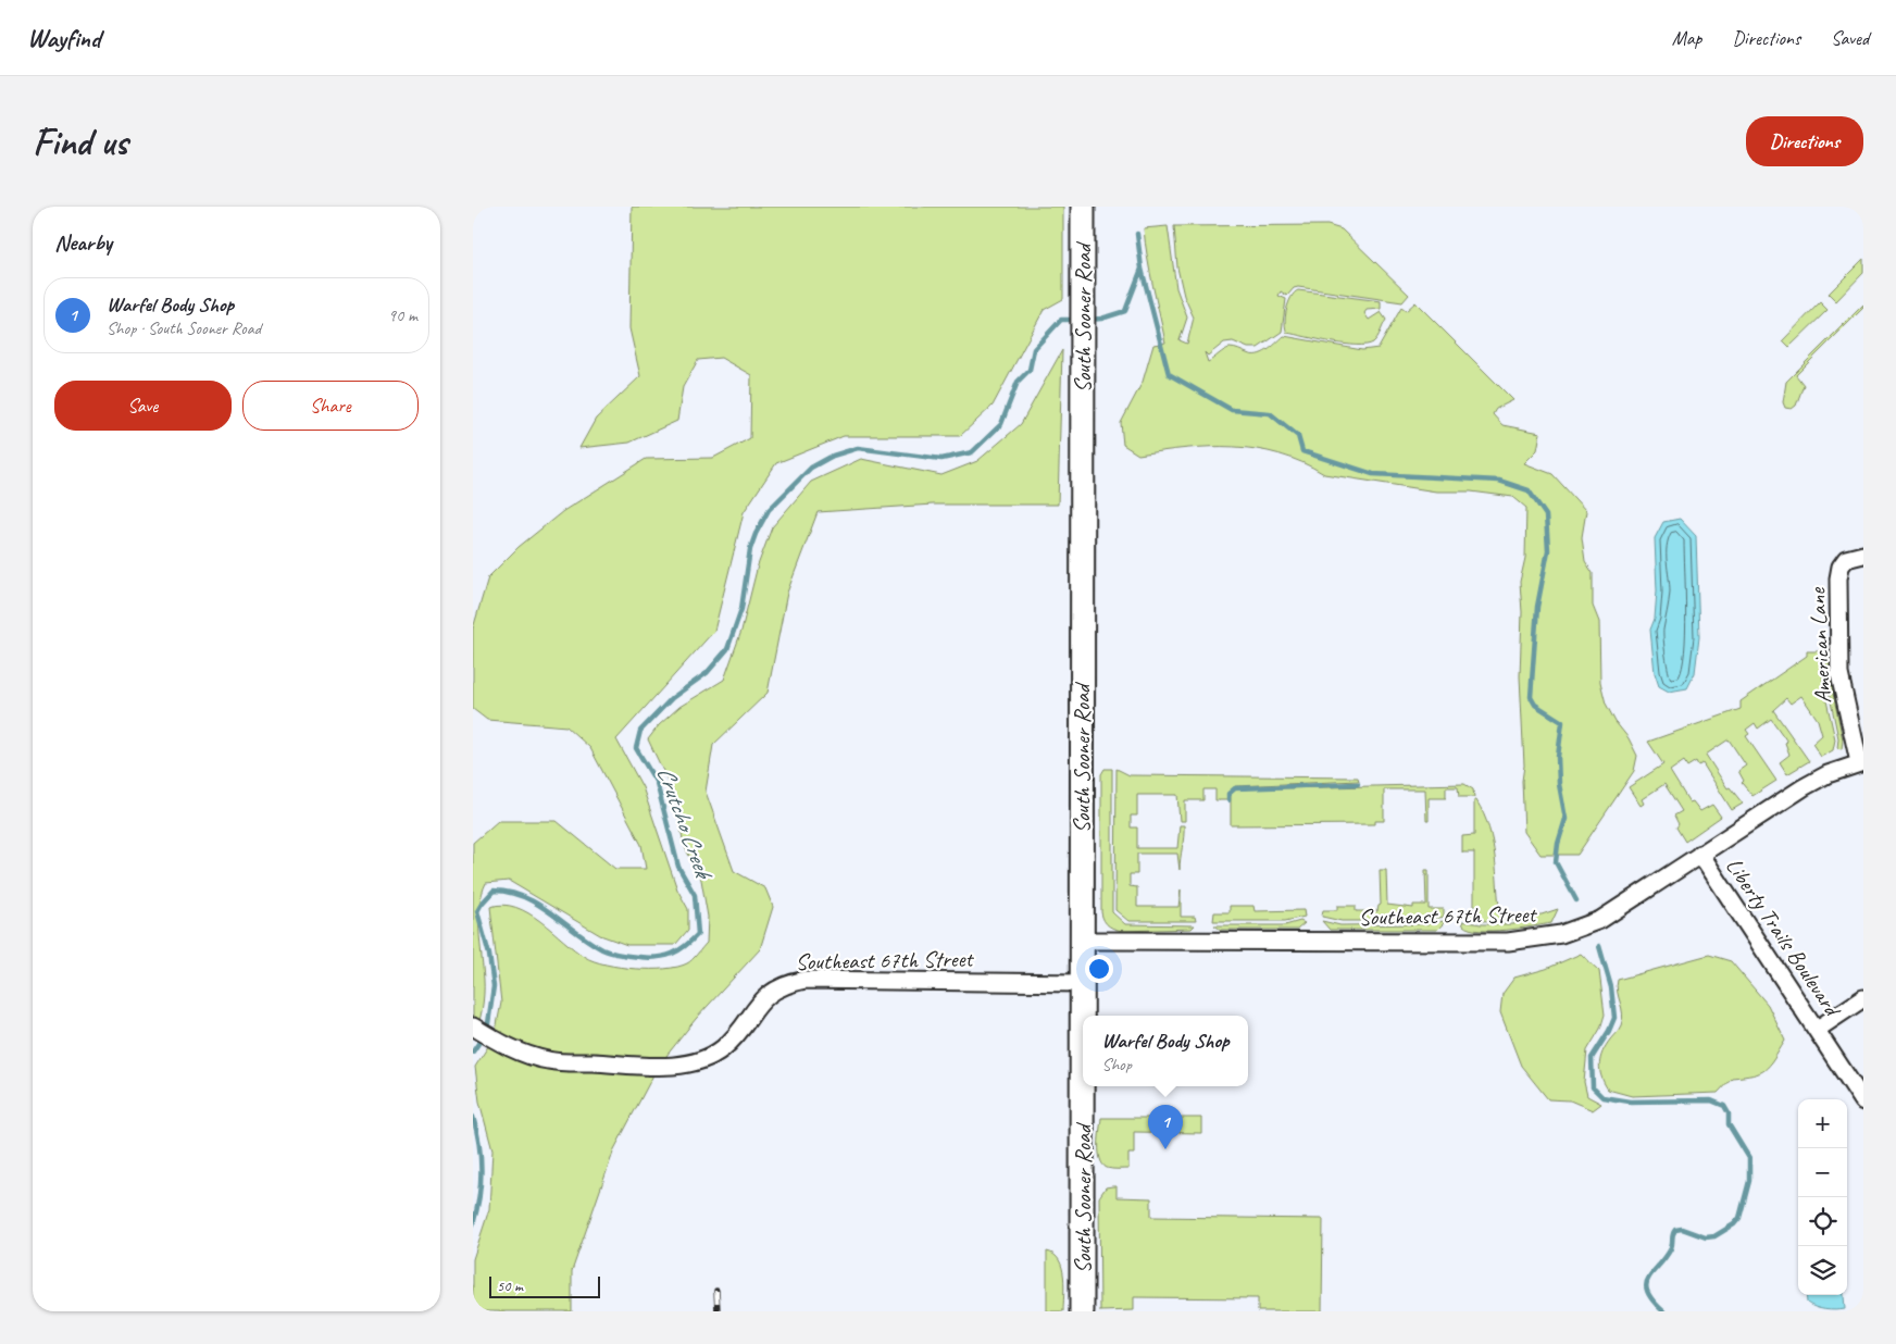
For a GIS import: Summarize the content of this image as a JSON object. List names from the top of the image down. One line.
{"streets":{"main road":["South Sooner Road"],"street":["American Lane","Southeast 67th Street","Liberty Trails Boulevard"]},"crossings":[["South Sooner Road","Southeast 67th Street"],["American Lane","Southeast 67th Street"],["Southeast 67th Street","Liberty Trails Boulevard"]],"water":["Crutcho Creek"],"scale_bar":"50 m","page":{"header":"Wayfind","nav":["Map","Directions","Saved"],"buttons":["Directions",["Save","Share"]],"title":"Find us","heading":"Nearby","list":[{"mark":"1","name":"Warfel Body Shop","note":"Shop · South Sooner Road","value":"90 m"}],"popup":["Warfel Body Shop","Shop"],"map_buttons":["+","−"],"pins":"1","scale":"50 m"}}
